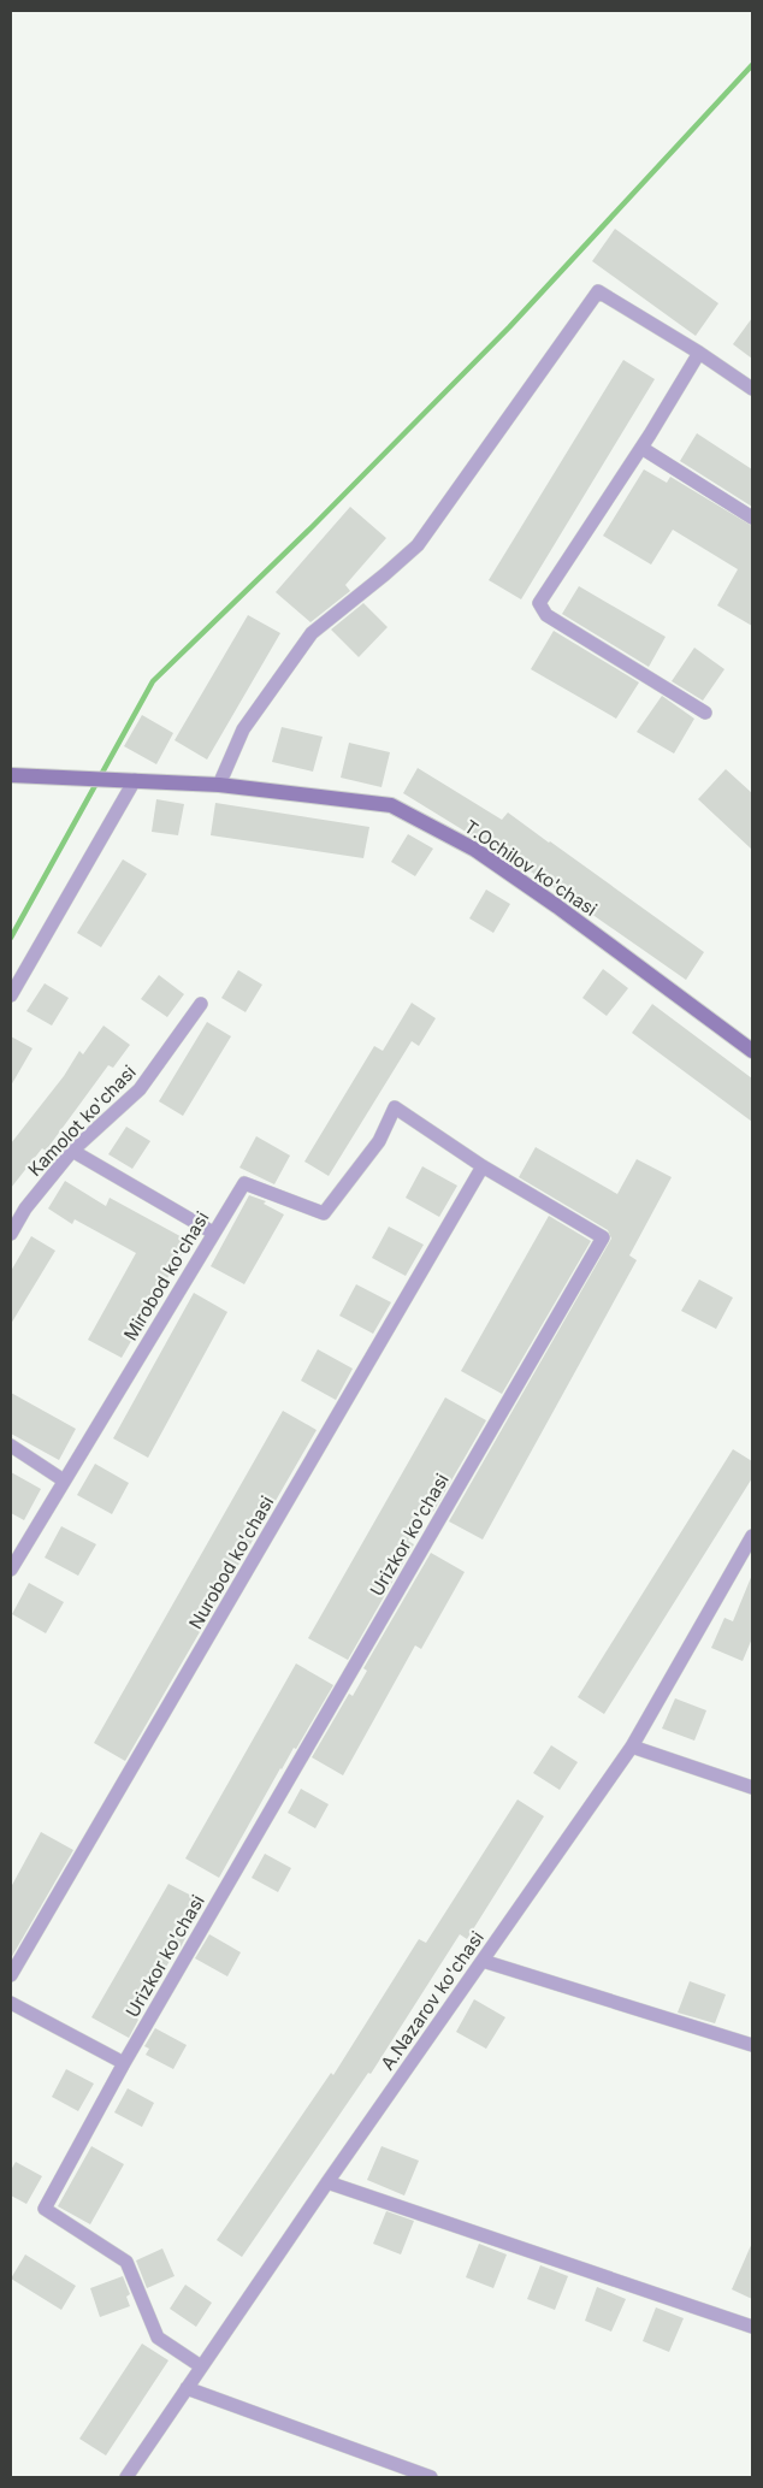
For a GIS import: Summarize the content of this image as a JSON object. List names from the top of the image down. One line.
{"streets":{"main road":["T.Ochilov ko'chasi"],"street":["Kamolot ko'chasi","Mirobod ko'chasi","Urizkor ko'chasi","Nurobod ko'chasi","A.Nazarov ko'chasi"]},"crossings":[["Mirobod ko'chasi","Urizkor ko'chasi"],["Urizkor ko'chasi","Nurobod ko'chasi"]]}
